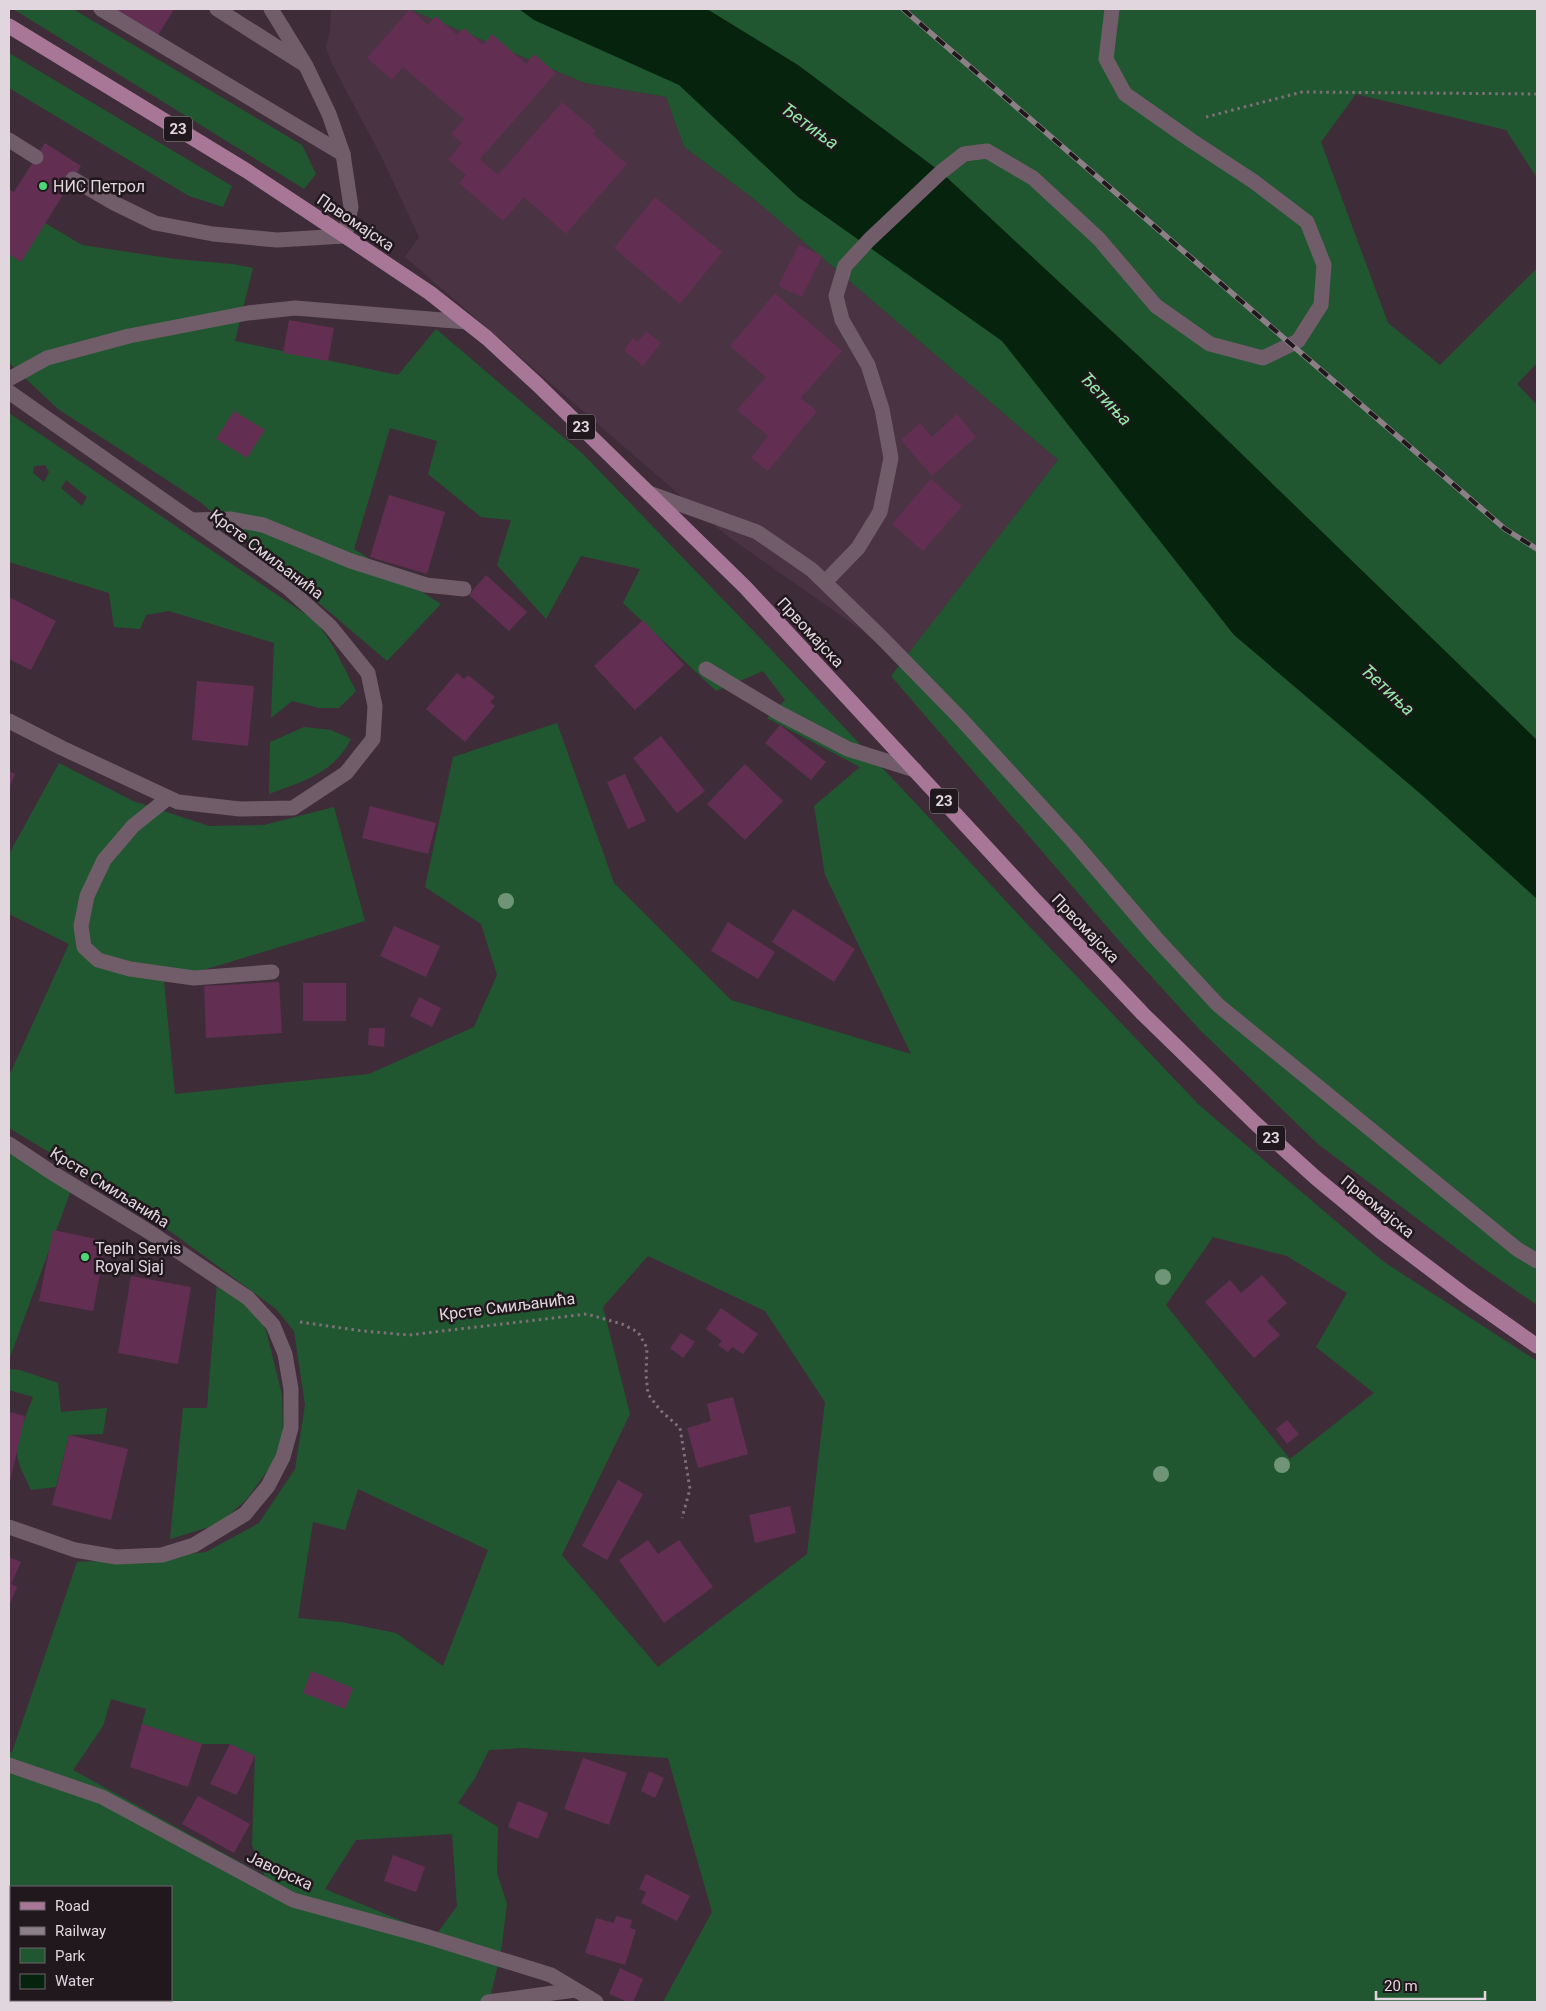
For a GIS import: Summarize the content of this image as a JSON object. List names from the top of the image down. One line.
{"streets":{"main road":["23","Првомајска"],"street":["Крсте Смиљанића","Јаворска"]},"water":["Ђетиња"],"places":["НИС Петрол","Tepih Servis Royal Sjaj"],"legend":["Road","Railway","Park","Water"],"scale_bar":"20 m"}
